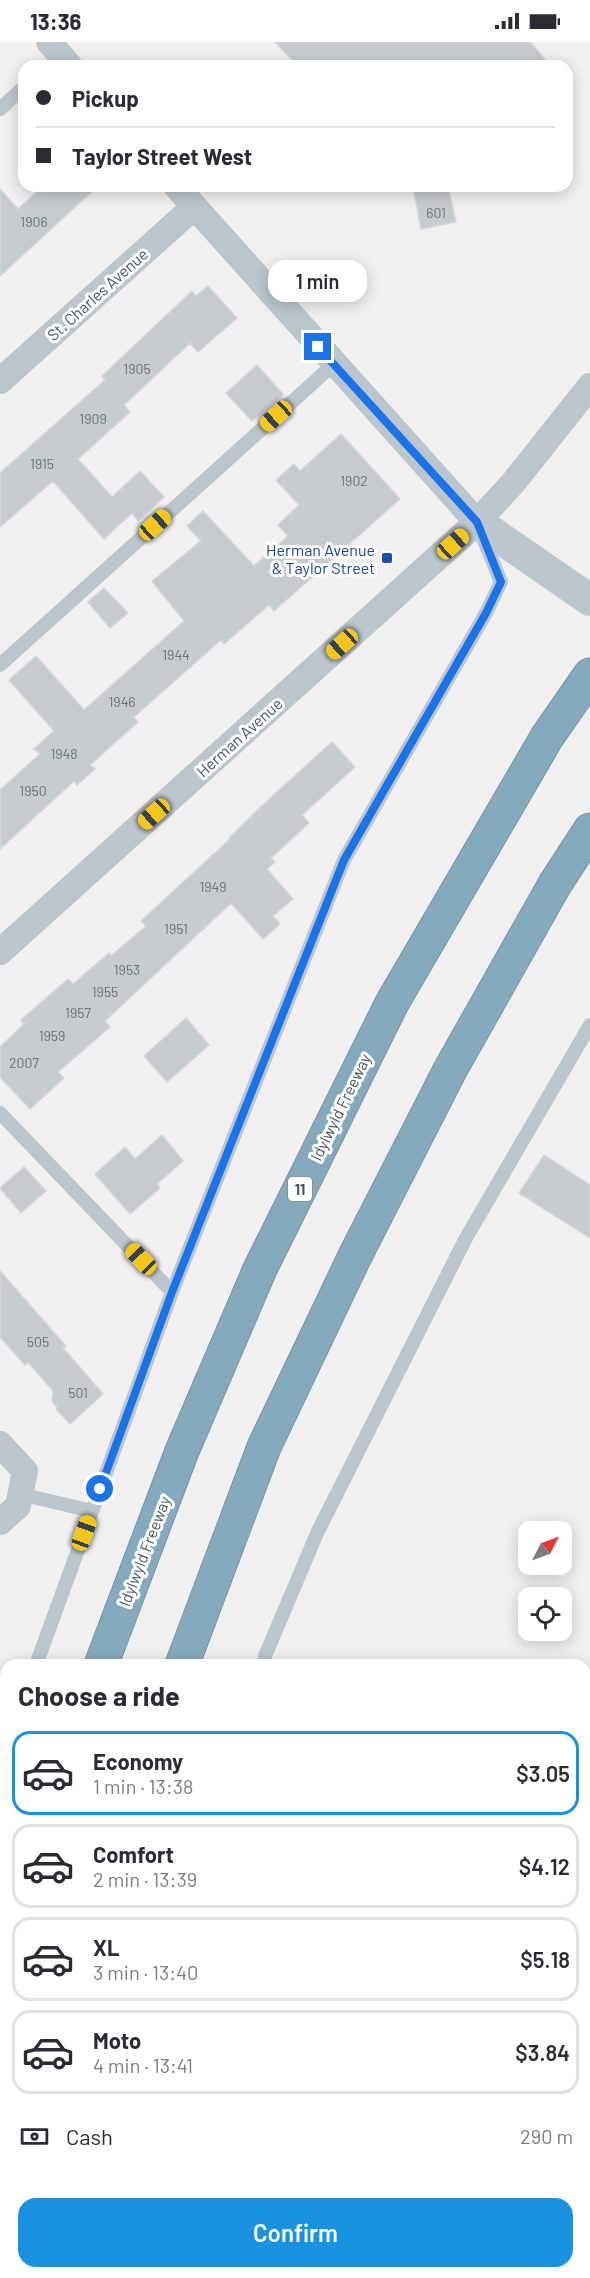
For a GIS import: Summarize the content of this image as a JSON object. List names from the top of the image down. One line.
{"streets":{"highway":["Idylwyld Freeway","11"],"street":["St. Charles Avenue","Herman Avenue"]},"places":{"transit":["Herman Avenue & Taylor Street"]},"house_numbers":["601","1906","1905","1909","1915","1902","1944","1946","1948","1950","1949","1951","1953","1955","1957","1959","2007","505","501"],"north":"top right","page":{"status":"13:36","banner":["Pickup","Taylor Street West"],"bubble":"1 min","heading":"Choose a ride","list":[{"name":"Economy","note":"1 min · 13:38","value":"$3.05"},{"name":"Comfort","note":"2 min · 13:39","value":"$4.12"},{"name":"XL","note":"3 min · 13:40","value":"$5.18"},{"name":"Moto","note":"4 min · 13:41","value":"$3.84"}],"pay":["Cash","290 m"],"buttons":"Confirm"}}
